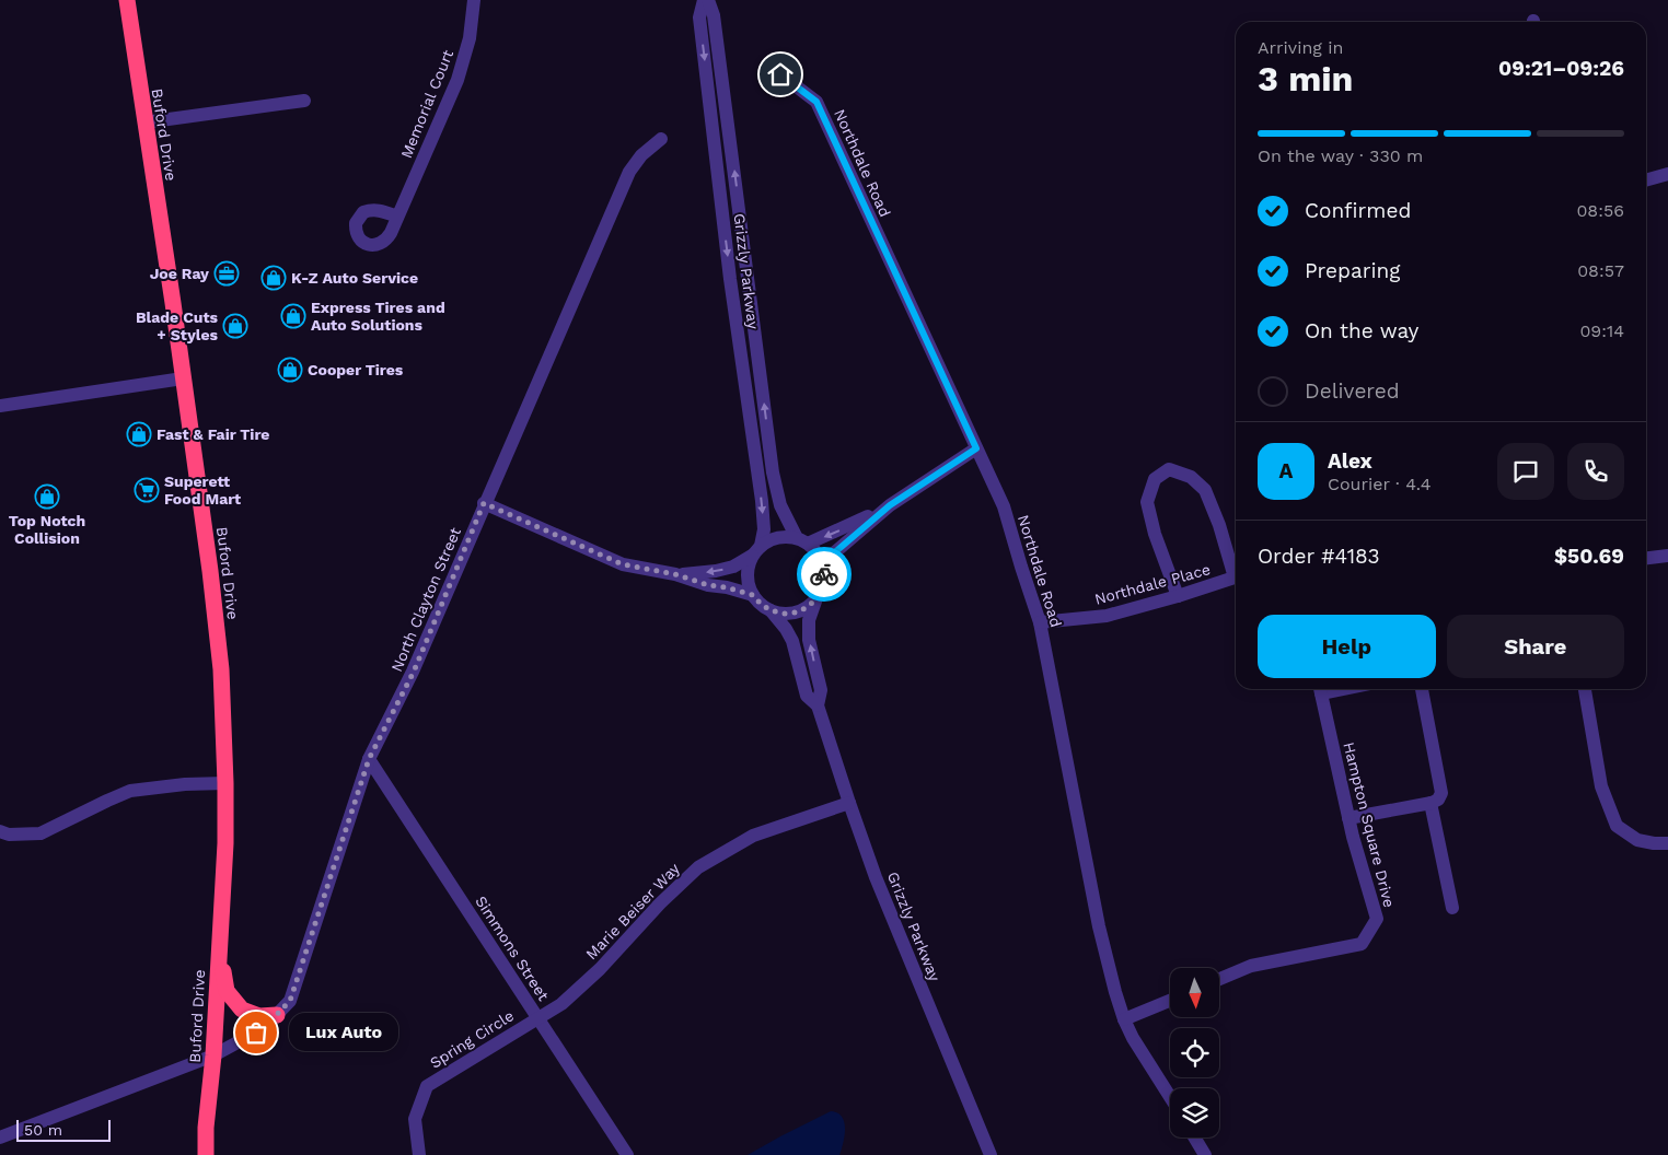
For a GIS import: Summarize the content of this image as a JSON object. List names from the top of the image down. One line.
{"streets":{"highway":["Buford Drive"],"street":["Memorial Court","Northdale Road","Grizzly Parkway","Northdale Place","North Clayton Street","Hampton Square Drive","Marie Beiser Way","Simmons Street","Spring Circle"]},"crossings":[["Buford Drive","North Clayton Street"],["Northdale Road","Northdale Place"],["Grizzly Parkway","Marie Beiser Way"],["North Clayton Street","Simmons Street"],["Marie Beiser Way","Simmons Street"],["Marie Beiser Way","Spring Circle"],["Simmons Street","Spring Circle"]],"places":{"office":["Joe Ray"],"shop":["K-Z Auto Service","Express Tires and Auto Solutions","Blade Cuts + Styles","Cooper Tires","Fast & Fair Tire","Top Notch Collision"],"supermarket":["Superett Food Mart"],"other":["Lux Auto"]},"scale_bar":"50 m","north":"bottom","page":{"heading":["3 min","Arriving in","09:21–09:26"],"panel":["Alex","Courier · 4.4","Order #4183","$50.69"],"bar":"On the way · 330 m","list":[["Confirmed","08:56"],["Preparing","08:57"],["On the way","09:14"],"Delivered"],"round":"A","buttons":["Help","Share"],"bubble":"Lux Auto","scale":"50 m"}}
